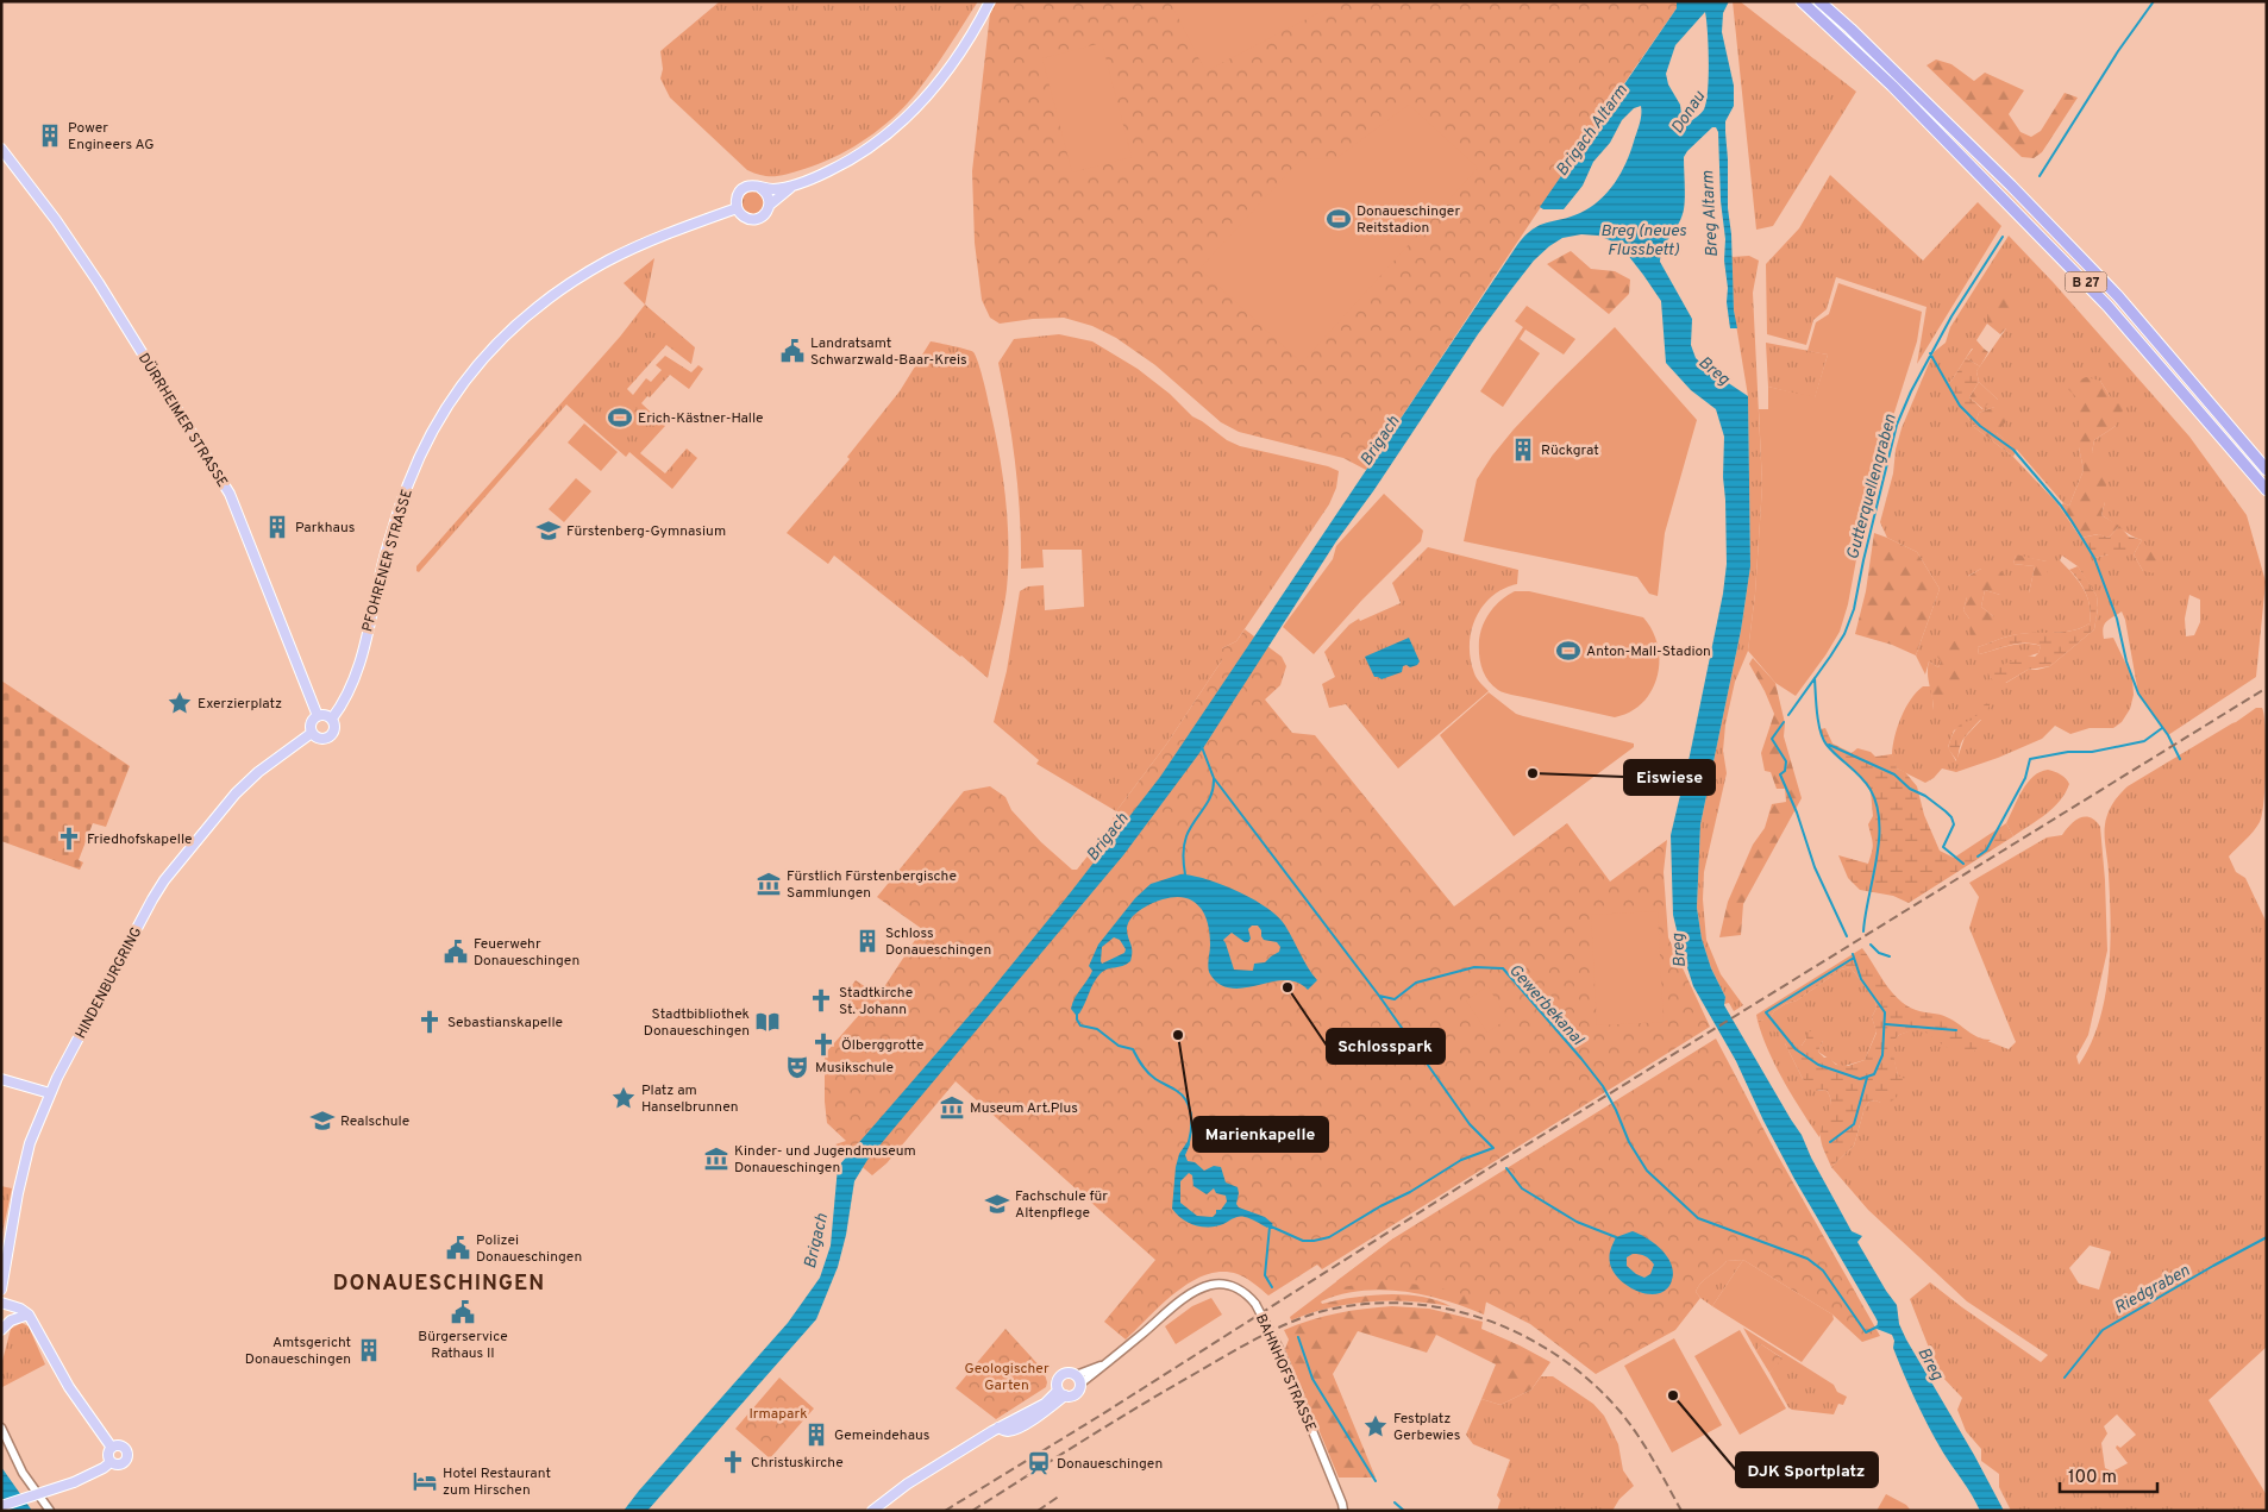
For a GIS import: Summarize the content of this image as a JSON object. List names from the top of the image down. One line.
{"streets":{"highway":["B 27"],"main road":["DÜRRHEIMER STRASSE","PFOHRENER STRASSE","HINDENBURGRING"],"street":["BAHNHOFSTRASSE"]},"crossings":[["DÜRRHEIMER STRASSE","PFOHRENER STRASSE"],["DÜRRHEIMER STRASSE","HINDENBURGRING"],["PFOHRENER STRASSE","HINDENBURGRING"]],"districts":["DONAUESCHINGEN"],"water":["Donau","Brigach Altarm","Breg Altarm","Breg (neues Flussbett)","Breg","Brigach","Gutterquellengraben","Gewerbekanal","Riedgraben"],"parks":["Geologischer Garten","Irmapark"],"places":{"building":["Power Engineers AG","Rückgrat","Parkhaus","Schloss Donaueschingen","Amtsgericht Donaueschingen","Gemeindehaus"],"sports":["Donaueschinger Reitstadion","Erich-Kästner-Halle","Anton-Mall-Stadion"],"public building":["Landratsamt Schwarzwald-Baar-Kreis","Feuerwehr Donaueschingen","Polizei Donaueschingen","Bürgerservice Rathaus II"],"school or university":["Fürstenberg-Gymnasium","Realschule","Fachschule für Altenpflege"],"place":["Exerzierplatz","Platz am Hanselbrunnen","Festplatz Gerbewies"],"other":["Eiswiese","Schlosspark","Marienkapelle","DJK Sportplatz"],"church":["Friedhofskapelle","Stadtkirche St. Johann","Sebastianskapelle","Ölberggrotte","Christuskirche"],"museum":["Fürstlich Fürstenbergische Sammlungen","Museum Art.Plus","Kinder- und Jugendmuseum Donaueschingen"],"library":["Stadtbibliothek Donaueschingen"],"theatre":["Musikschule"],"station":["Donaueschingen"],"hotel":["Hotel Restaurant zum Hirschen"]},"scale_bar":"100 m"}
